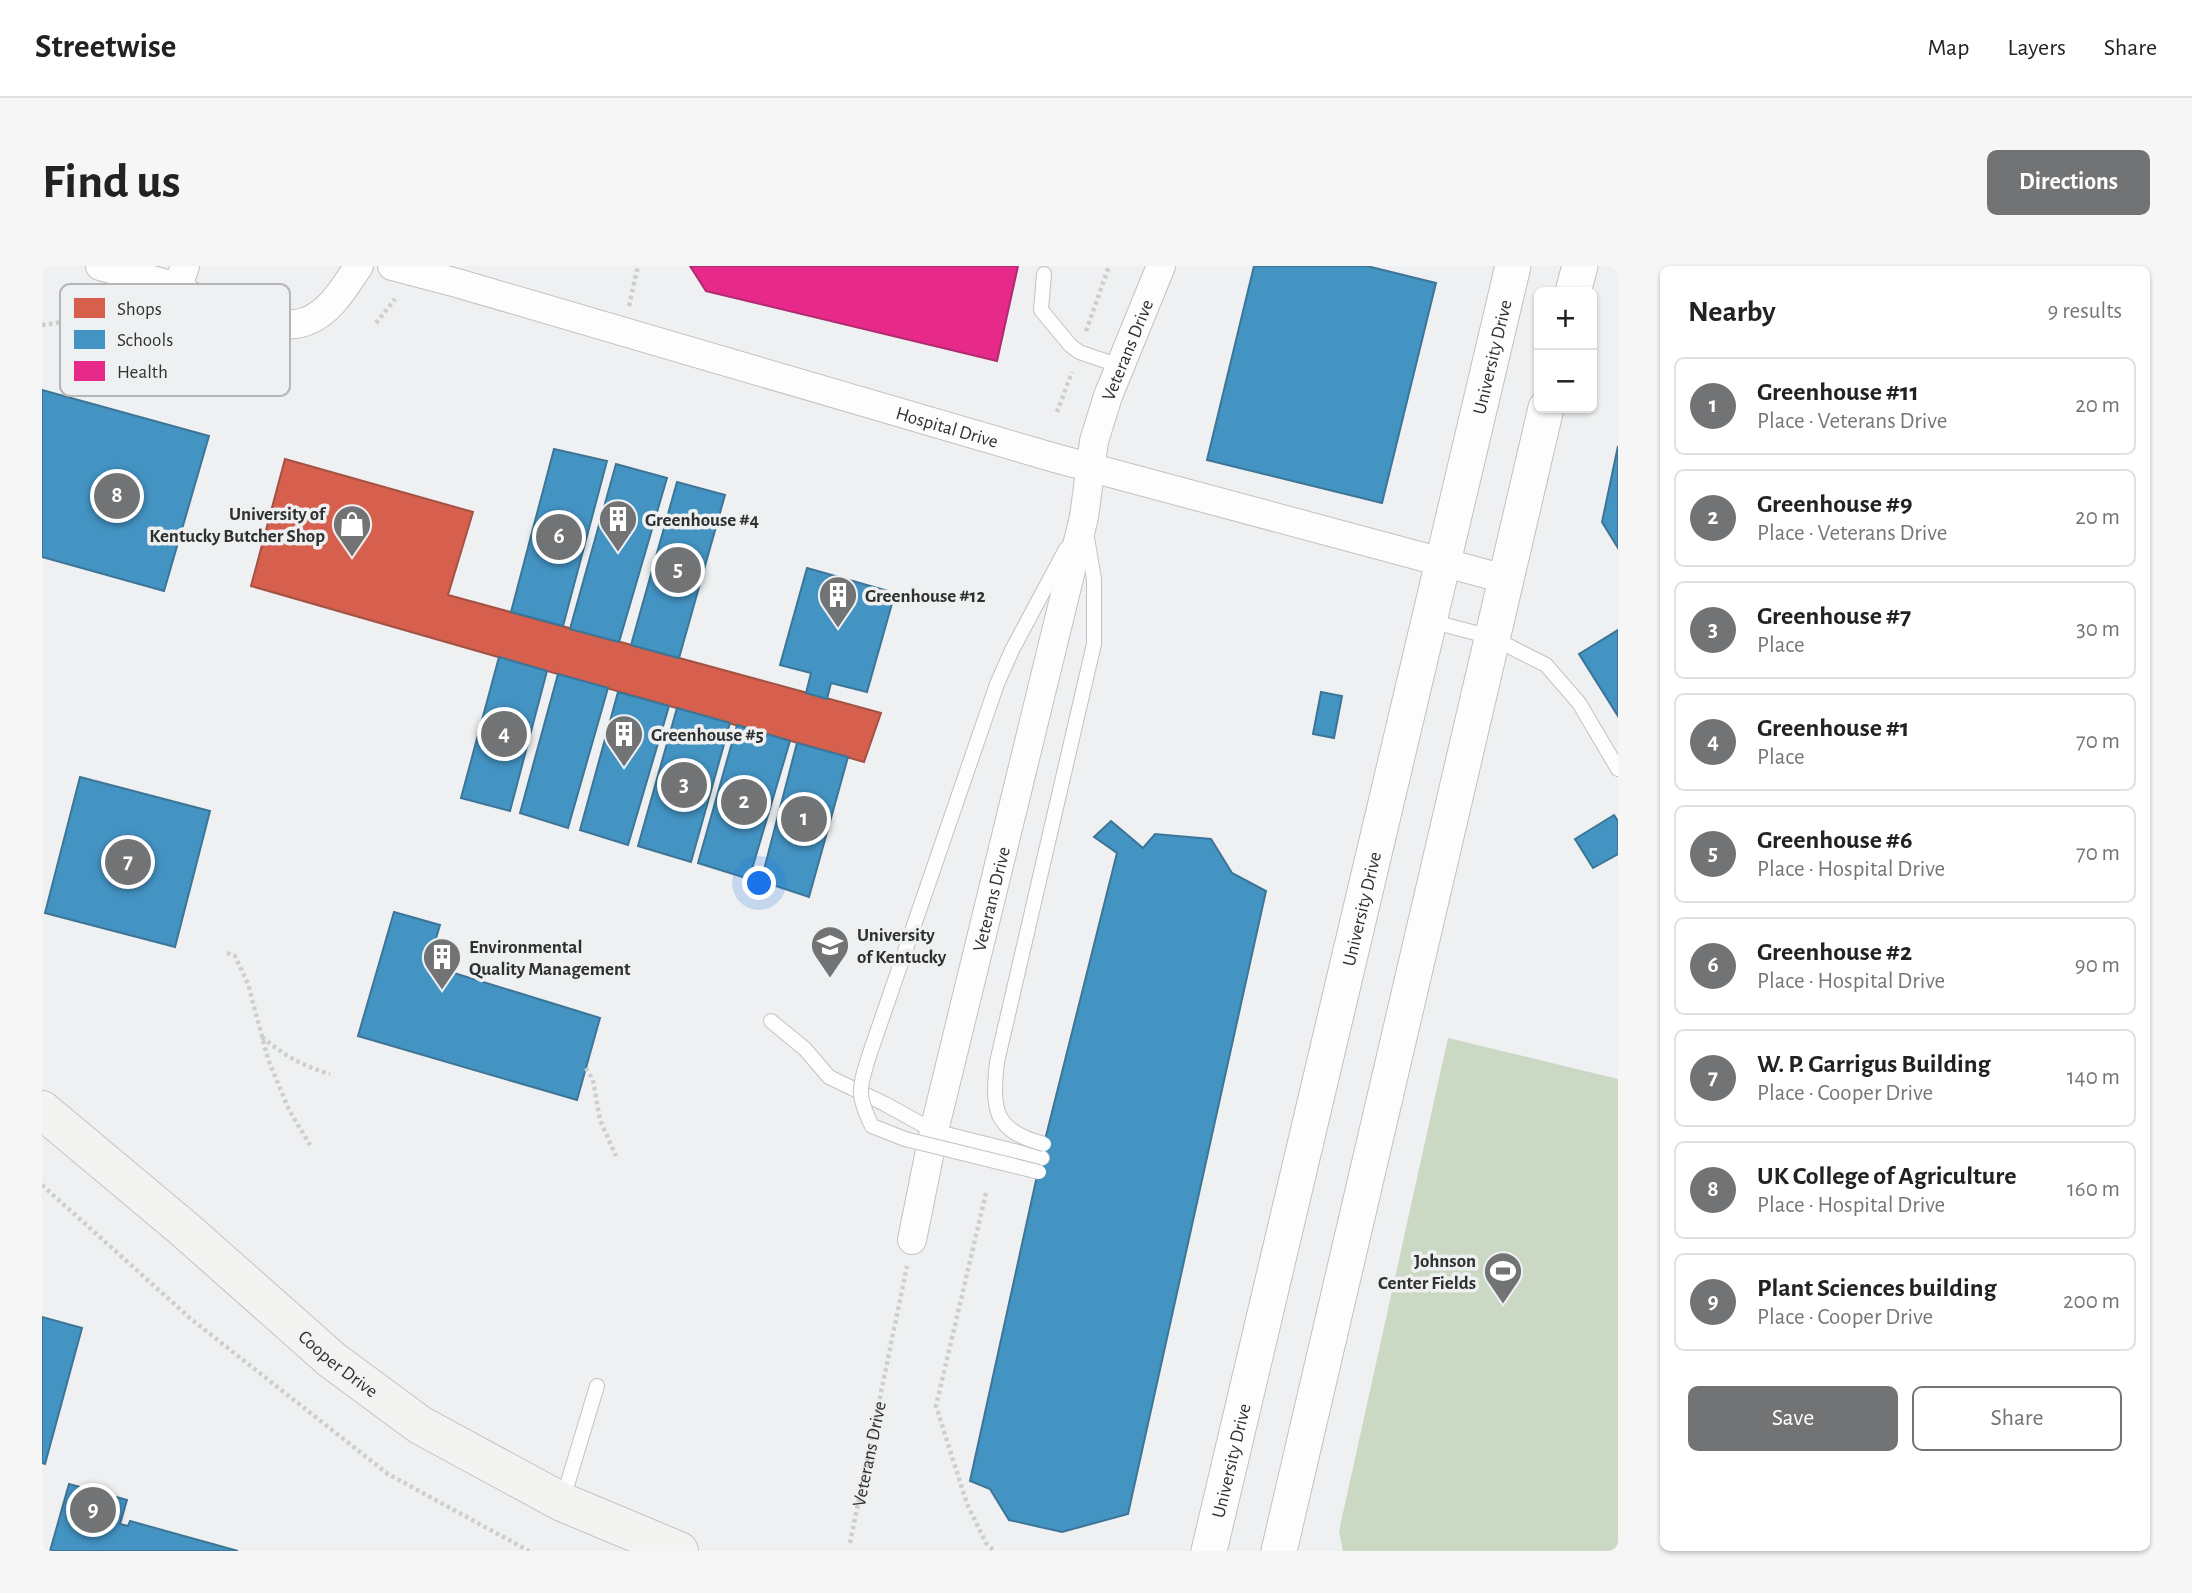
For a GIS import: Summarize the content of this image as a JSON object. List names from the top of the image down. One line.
{"streets":{"main road":["Cooper Drive"],"street":["Veterans Drive","University Drive","Hospital Drive"]},"crossings":[["Veterans Drive","Hospital Drive"],["University Drive","Hospital Drive"]],"places":{"building":["Greenhouse #4","Greenhouse #12","Greenhouse #5","Environmental Quality Management"],"shop":["University of Kentucky Butcher Shop"],"school or university":["University of Kentucky"],"sports":["Johnson Center Fields"]},"legend":["Shops","Schools","Health"],"page":{"header":"Streetwise","nav":["Map","Layers","Share"],"buttons":["Directions",["Save","Share"]],"title":"Find us","heading":["Nearby","9 results"],"map_buttons":["+","−"],"list":[{"mark":"1","name":"Greenhouse #11","note":"Place · Veterans Drive","value":"20 m"},{"mark":"2","name":"Greenhouse #9","note":"Place · Veterans Drive","value":"20 m"},{"mark":"3","name":"Greenhouse #7","note":"Place","value":"30 m"},{"mark":"4","name":"Greenhouse #1","note":"Place","value":"70 m"},{"mark":"5","name":"Greenhouse #6","note":"Place · Hospital Drive","value":"70 m"},{"mark":"6","name":"Greenhouse #2","note":"Place · Hospital Drive","value":"90 m"},{"mark":"7","name":"W. P. Garrigus Building","note":"Place · Cooper Drive","value":"140 m"},{"mark":"8","name":"UK College of Agriculture","note":"Place · Hospital Drive","value":"160 m"},{"mark":"9","name":"Plant Sciences building","note":"Place · Cooper Drive","value":"200 m"}],"pins":["8","6","5","4","3","2","1","7","9"]}}
